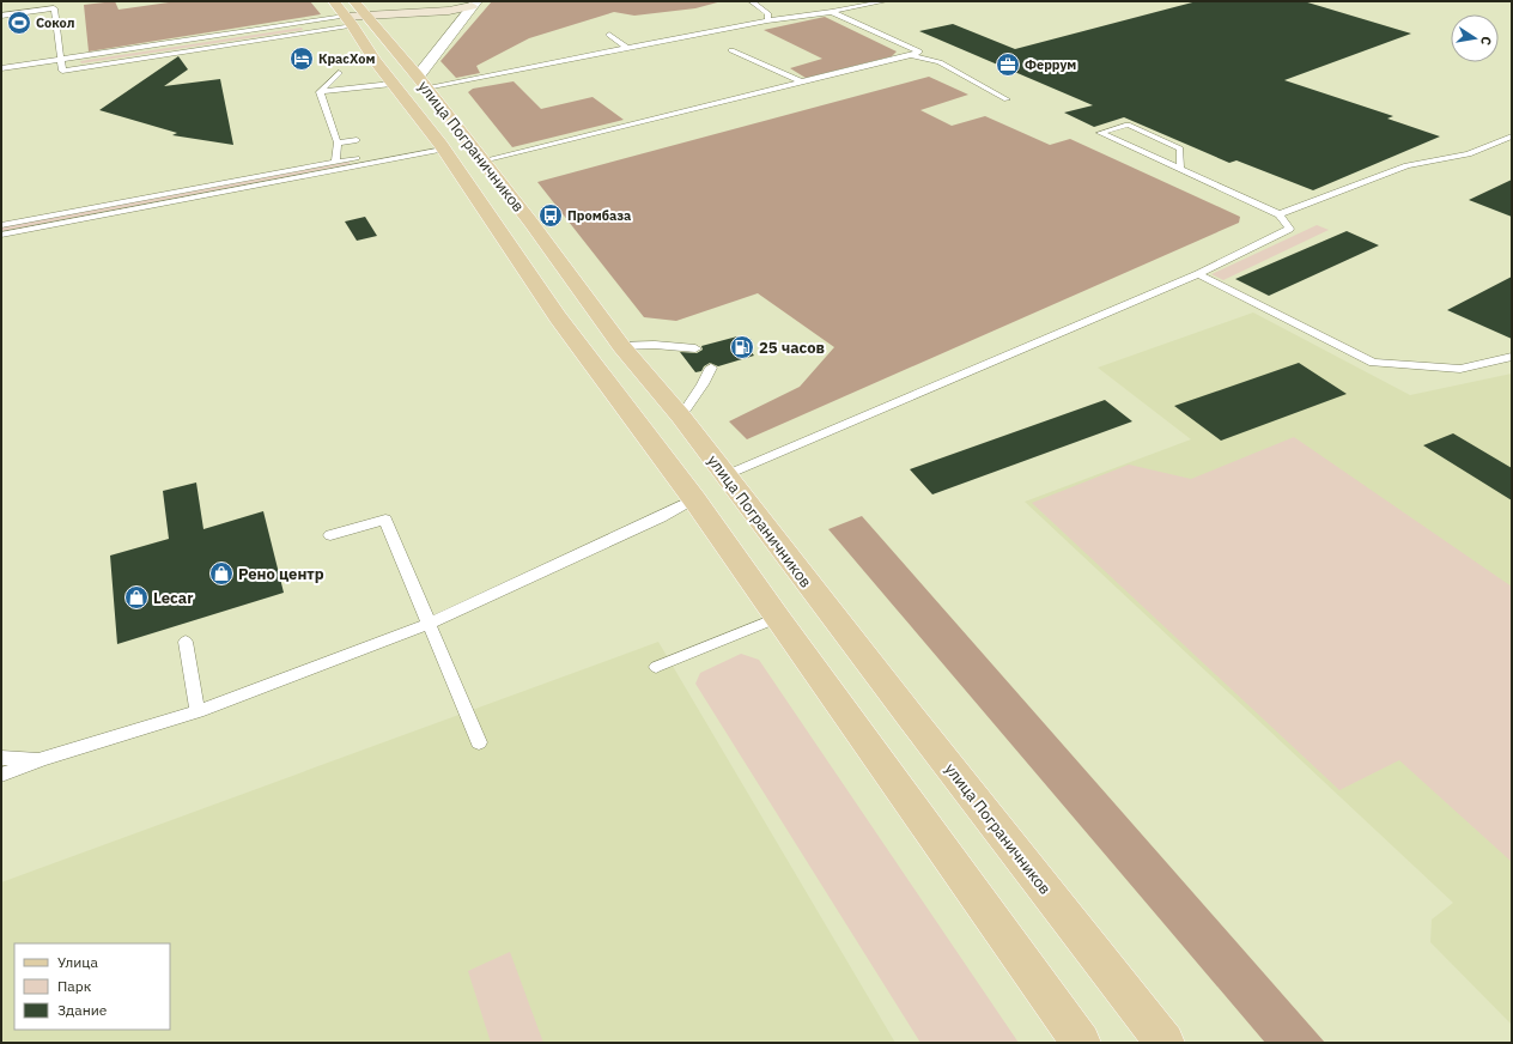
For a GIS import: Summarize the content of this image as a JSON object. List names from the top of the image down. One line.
{"streets":{"main road":["улица Пограничников"]},"places":{"sports":["Сокол"],"hotel":["КрасХом"],"office":["Феррум"],"bus stop":["Промбаза"],"fuel station":["25 часов"],"shop":["Рено центр","Lecar"]},"legend":["Улица","Парк","Здание"],"north":"right"}
